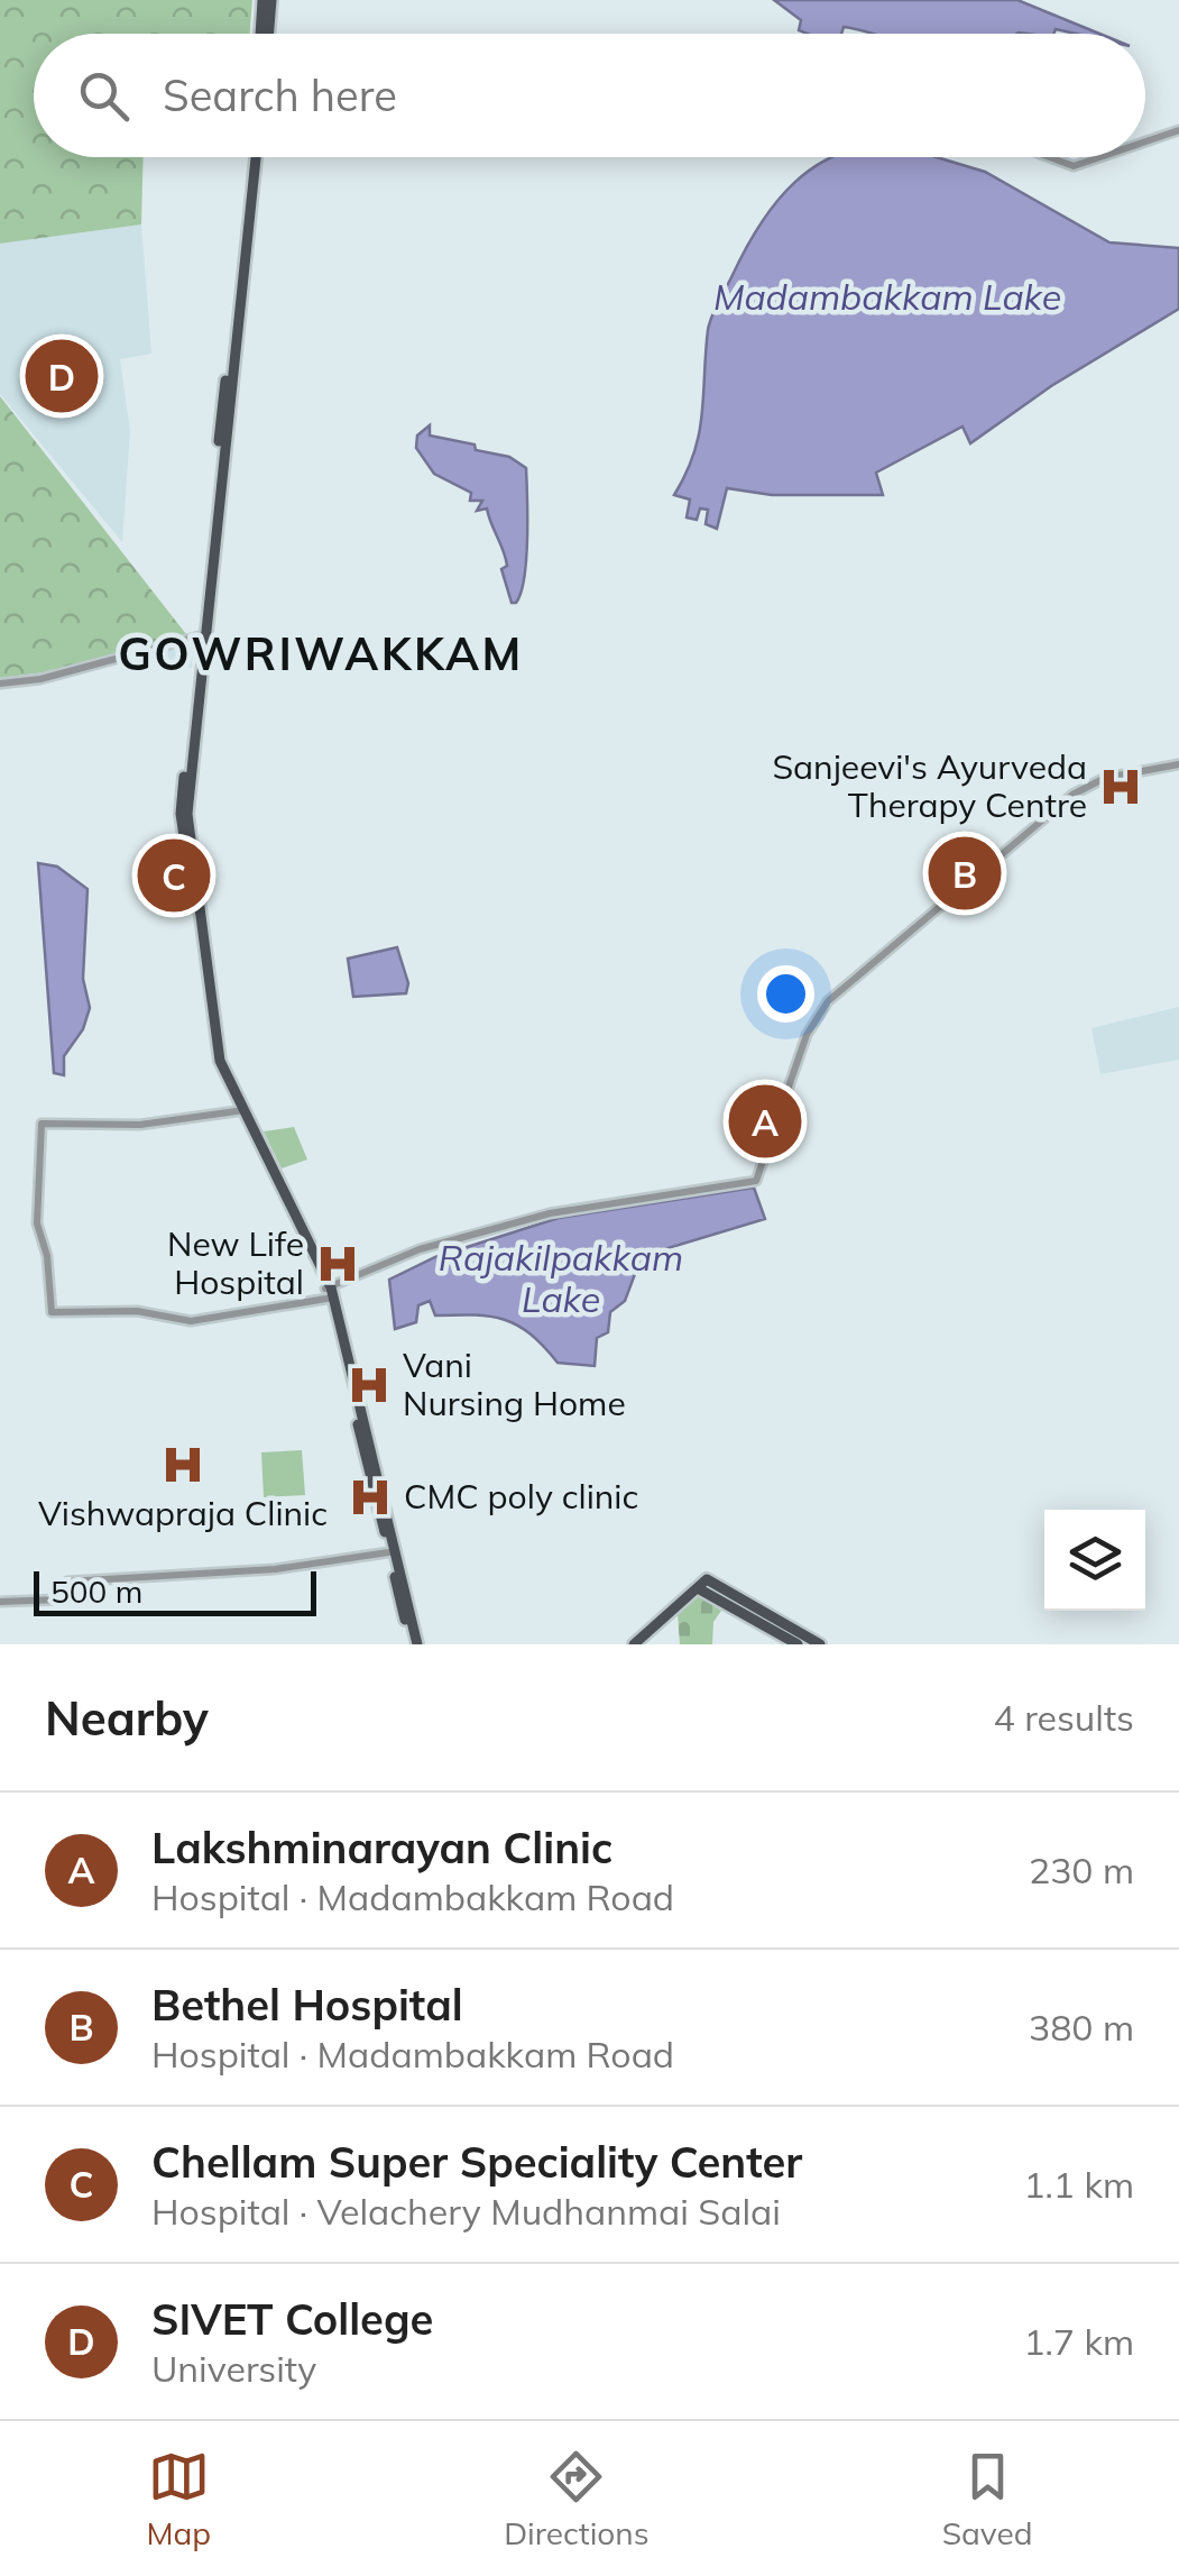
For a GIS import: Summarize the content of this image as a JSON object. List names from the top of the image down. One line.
{"districts":["GOWRIWAKKAM"],"water":["Madambakkam Lake","Rajakilpakkam Lake"],"places":{"hospital":["Sanjeevi's Ayurveda Therapy Centre","New Life Hospital","Vani Nursing Home","Vishwapraja Clinic","CMC poly clinic"]},"scale_bar":"500 m","page":{"search":"Search here","pins":["D","B","C","A"],"scale":"500 m","heading":["Nearby","4 results"],"list":[{"mark":"A","name":"Lakshminarayan Clinic","note":"Hospital · Madambakkam Road","value":"230 m"},{"mark":"B","name":"Bethel Hospital","note":"Hospital · Madambakkam Road","value":"380 m"},{"mark":"C","name":"Chellam Super Speciality Center","note":"Hospital · Velachery Mudhanmai Salai","value":"1.1 km"},{"mark":"D","name":"SIVET College","note":"University","value":"1.7 km"}],"nav":["Map","Directions","Saved"]}}
